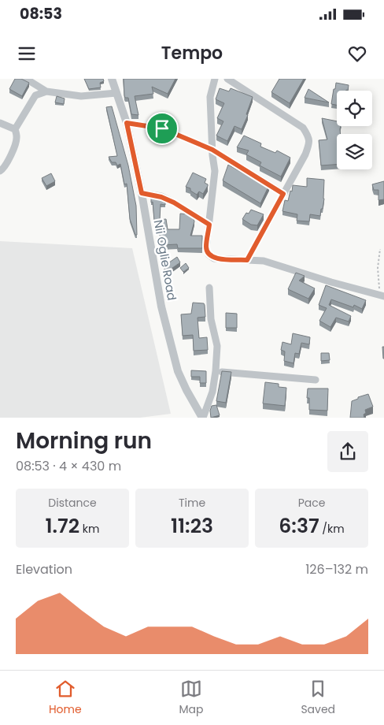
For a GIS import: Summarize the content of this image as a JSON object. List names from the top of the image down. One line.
{"streets":{"street":["Nii Oglie Road"]},"page":{"status":"08:53","header":"Tempo","heading":["Morning run","08:53 · 4 × 430 m"],"stats":[["Distance","1.72 km"],["Time","11:23"],["Pace","6:37 /km"]],"chart":["Elevation","126–132 m"],"tabs":["Home","Map","Saved"]}}
